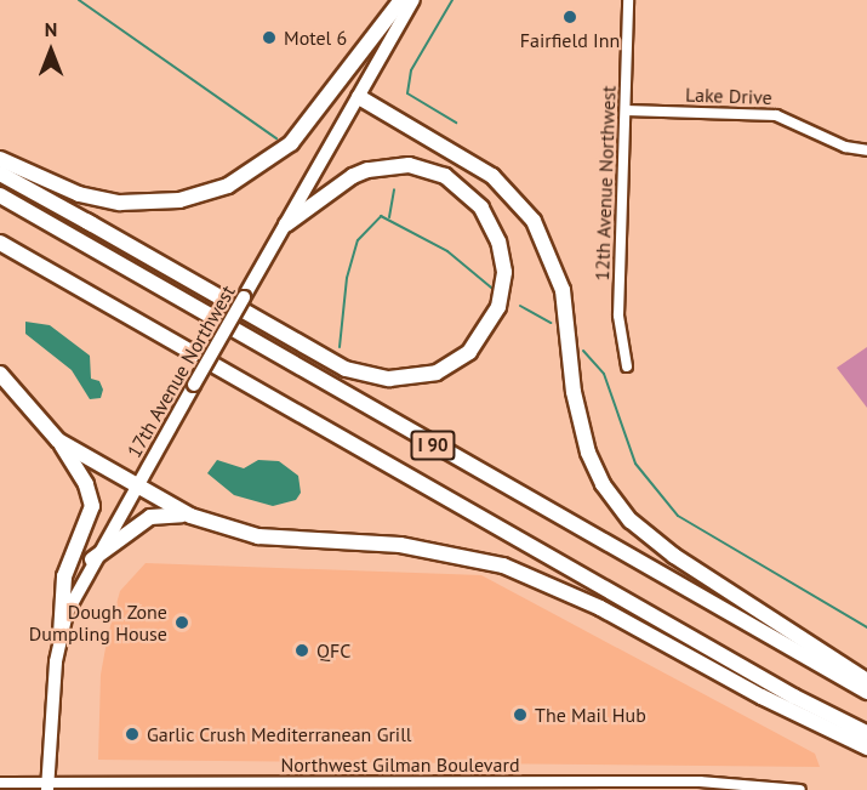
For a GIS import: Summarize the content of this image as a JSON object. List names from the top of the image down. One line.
{"streets":{"highway":["I 90"],"main road":["17th Avenue Northwest"],"street":["Lake Drive","12th Avenue Northwest","Northwest Gilman Boulevard"]},"crossings":[["Lake Drive","12th Avenue Northwest"],["17th Avenue Northwest","Northwest Gilman Boulevard"]],"places":["Fairfield Inn","Motel 6","Dough Zone Dumpling House","QFC","The Mail Hub","Garlic Crush Mediterranean Grill"],"north":"top"}
